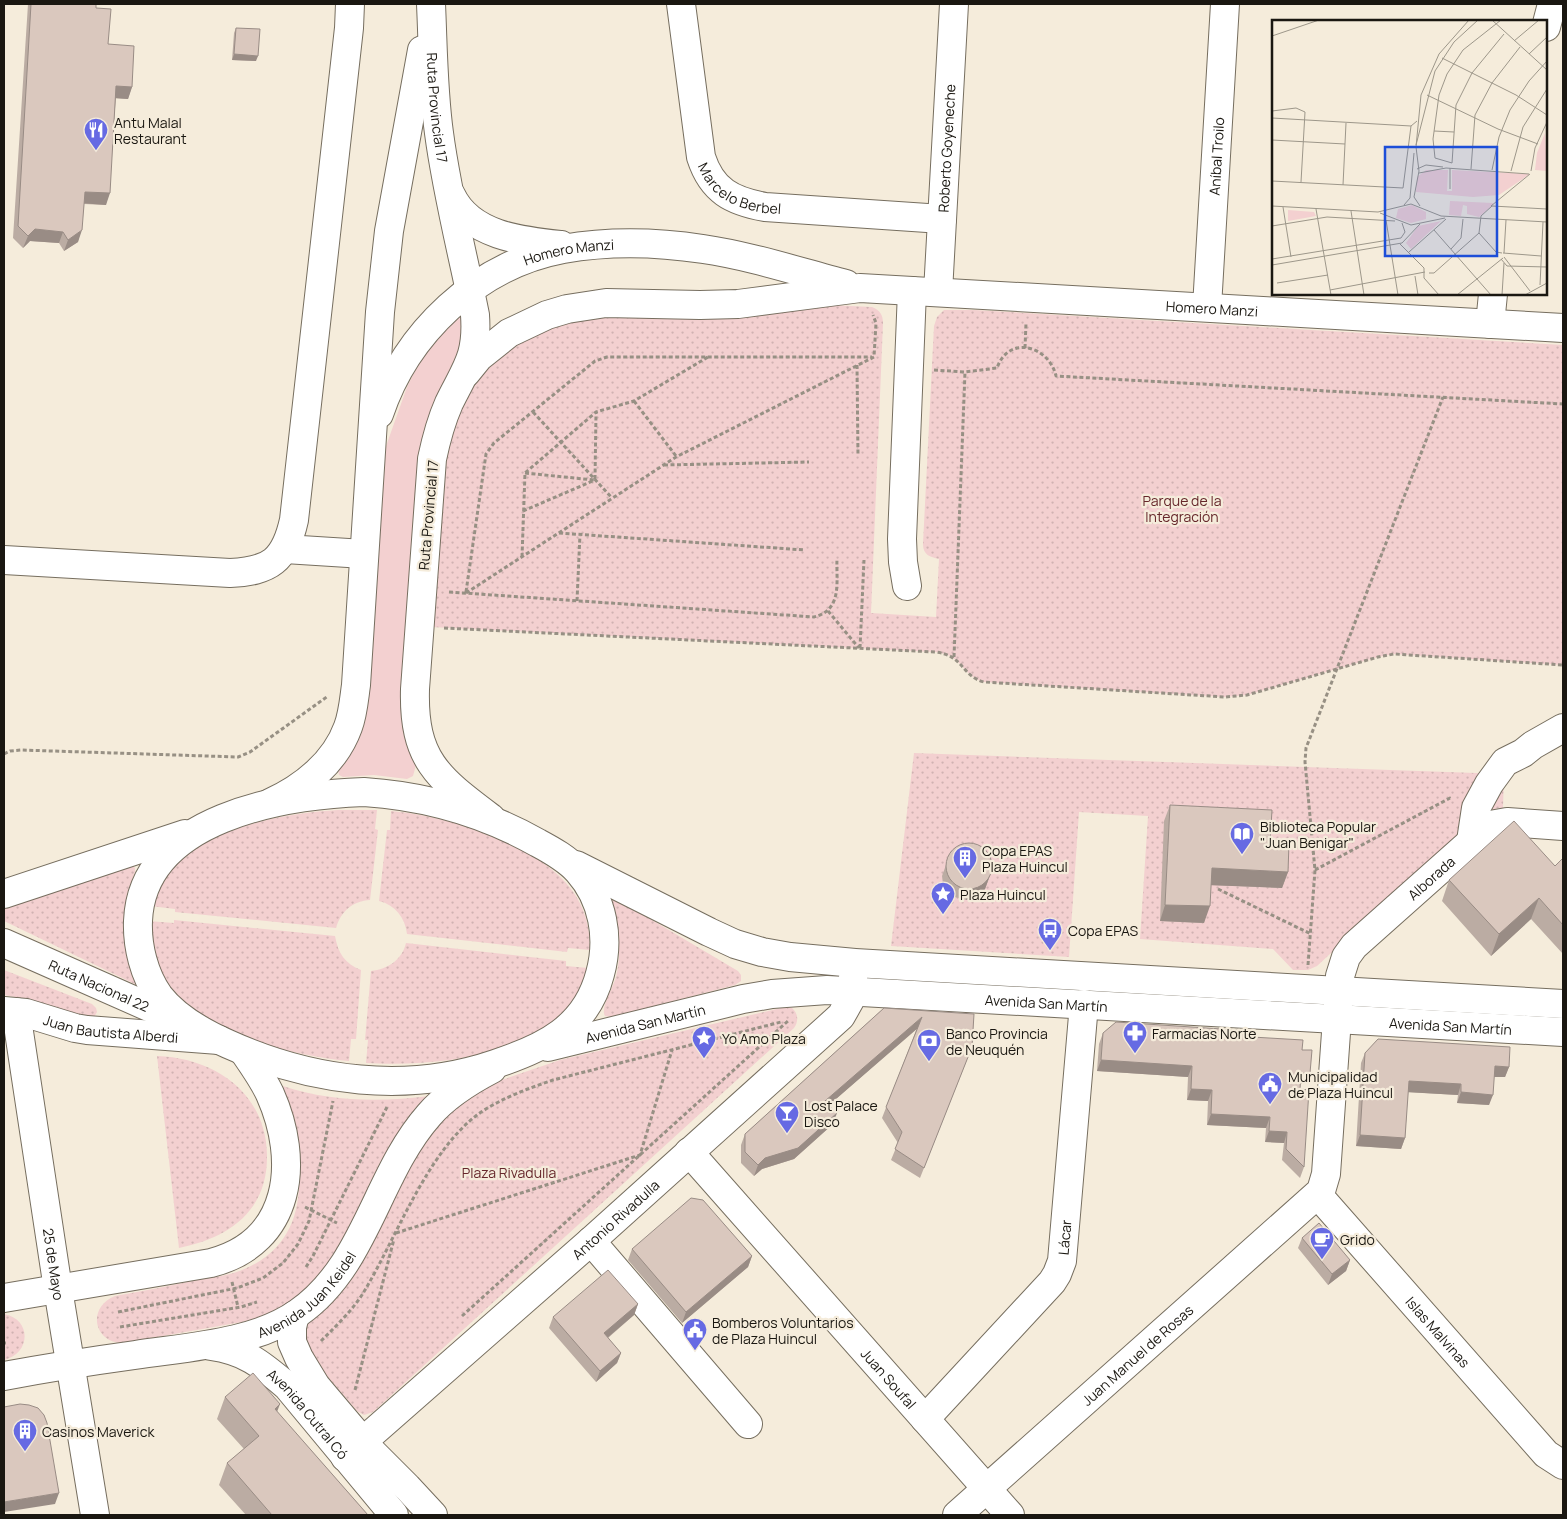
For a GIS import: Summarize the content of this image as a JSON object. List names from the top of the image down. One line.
{"streets":{"main road":["Ruta Provincial 17","Roberto Goyeneche","Aníbal Troilo","Marcelo Berbel","Homero Manzi","Alborada","Ruta Nacional 22","Avenida San Martín","Juan Bautista Alberdi","Antonio Rivadulla","Lácar","25 de Mayo","Avenida Juan Keidel","Islas Malvinas","Juan Manuel de Rosas","Juan Soufal","Avenida Cutral Có"]},"crossings":[["Ruta Provincial 17","Homero Manzi"],["Roberto Goyeneche","Marcelo Berbel"],["Roberto Goyeneche","Homero Manzi"],["Aníbal Troilo","Homero Manzi"],["Alborada","Avenida San Martín"],["Alborada","Islas Malvinas"],["Alborada","Juan Manuel de Rosas"],["Avenida San Martín","Antonio Rivadulla"],["Avenida San Martín","Lácar"],["Avenida San Martín","Avenida Juan Keidel"],["Juan Bautista Alberdi","25 de Mayo"],["Antonio Rivadulla","Juan Soufal"],["Antonio Rivadulla","Avenida Cutral Có"],["Lácar","Juan Soufal"],["25 de Mayo","Avenida Juan Keidel"],["Avenida Juan Keidel","Avenida Cutral Có"],["Islas Malvinas","Juan Manuel de Rosas"],["Juan Manuel de Rosas","Juan Soufal"]],"parks":["Parque de la Integración","Plaza Rivadulla"],"places":{"restaurant":["Antu Malal Restaurant"],"library":["Biblioteca Popular \"Juan Benigar\""],"building":["Copa EPAS Plaza Huincul","Casinos Maverick"],"place":["Plaza Huincul","Yo Amo Plaza"],"bus stop":["Copa EPAS"],"pharmacy":["Farmacias Norte"],"bank":["Banco Provincia de Neuquén"],"public building":["Municipalidad de Plaza Huincul","Bomberos Voluntarios de Plaza Huincul"],"bar":["Lost Palace Disco"],"cafe":["Grido"]}}
